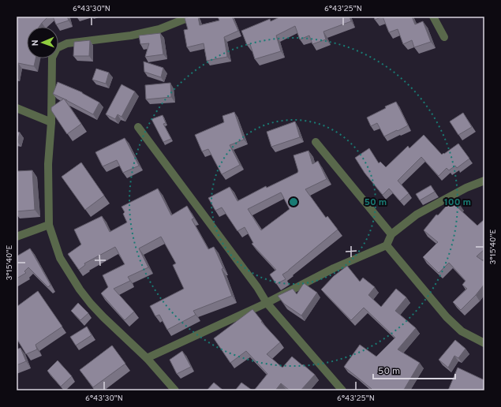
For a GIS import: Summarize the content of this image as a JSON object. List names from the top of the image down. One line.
{"scale_bar":"50 m","north":"left","coordinates":["6°43'30\"N","6°43'25\"N","3°15'40\"E"],"rings":["50 m","100 m"]}
